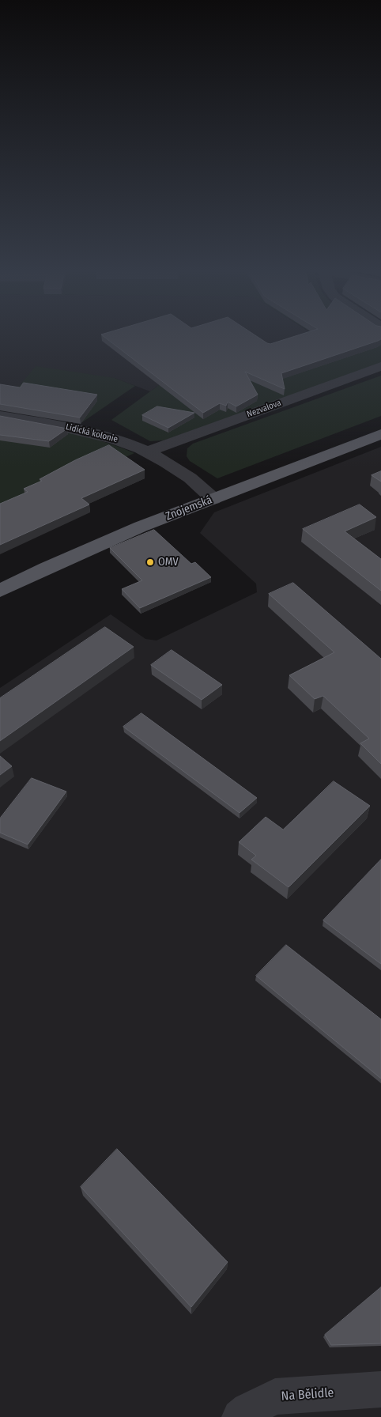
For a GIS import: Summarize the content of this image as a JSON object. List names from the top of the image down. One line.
{"streets":{"main road":["Znojemská"],"street":["Nezvalova","Lidická kolonie","Na Bělidle"]},"crossings":[["Nezvalova","Lidická kolonie"],["Lidická kolonie","Znojemská"]],"places":["OMV"]}
